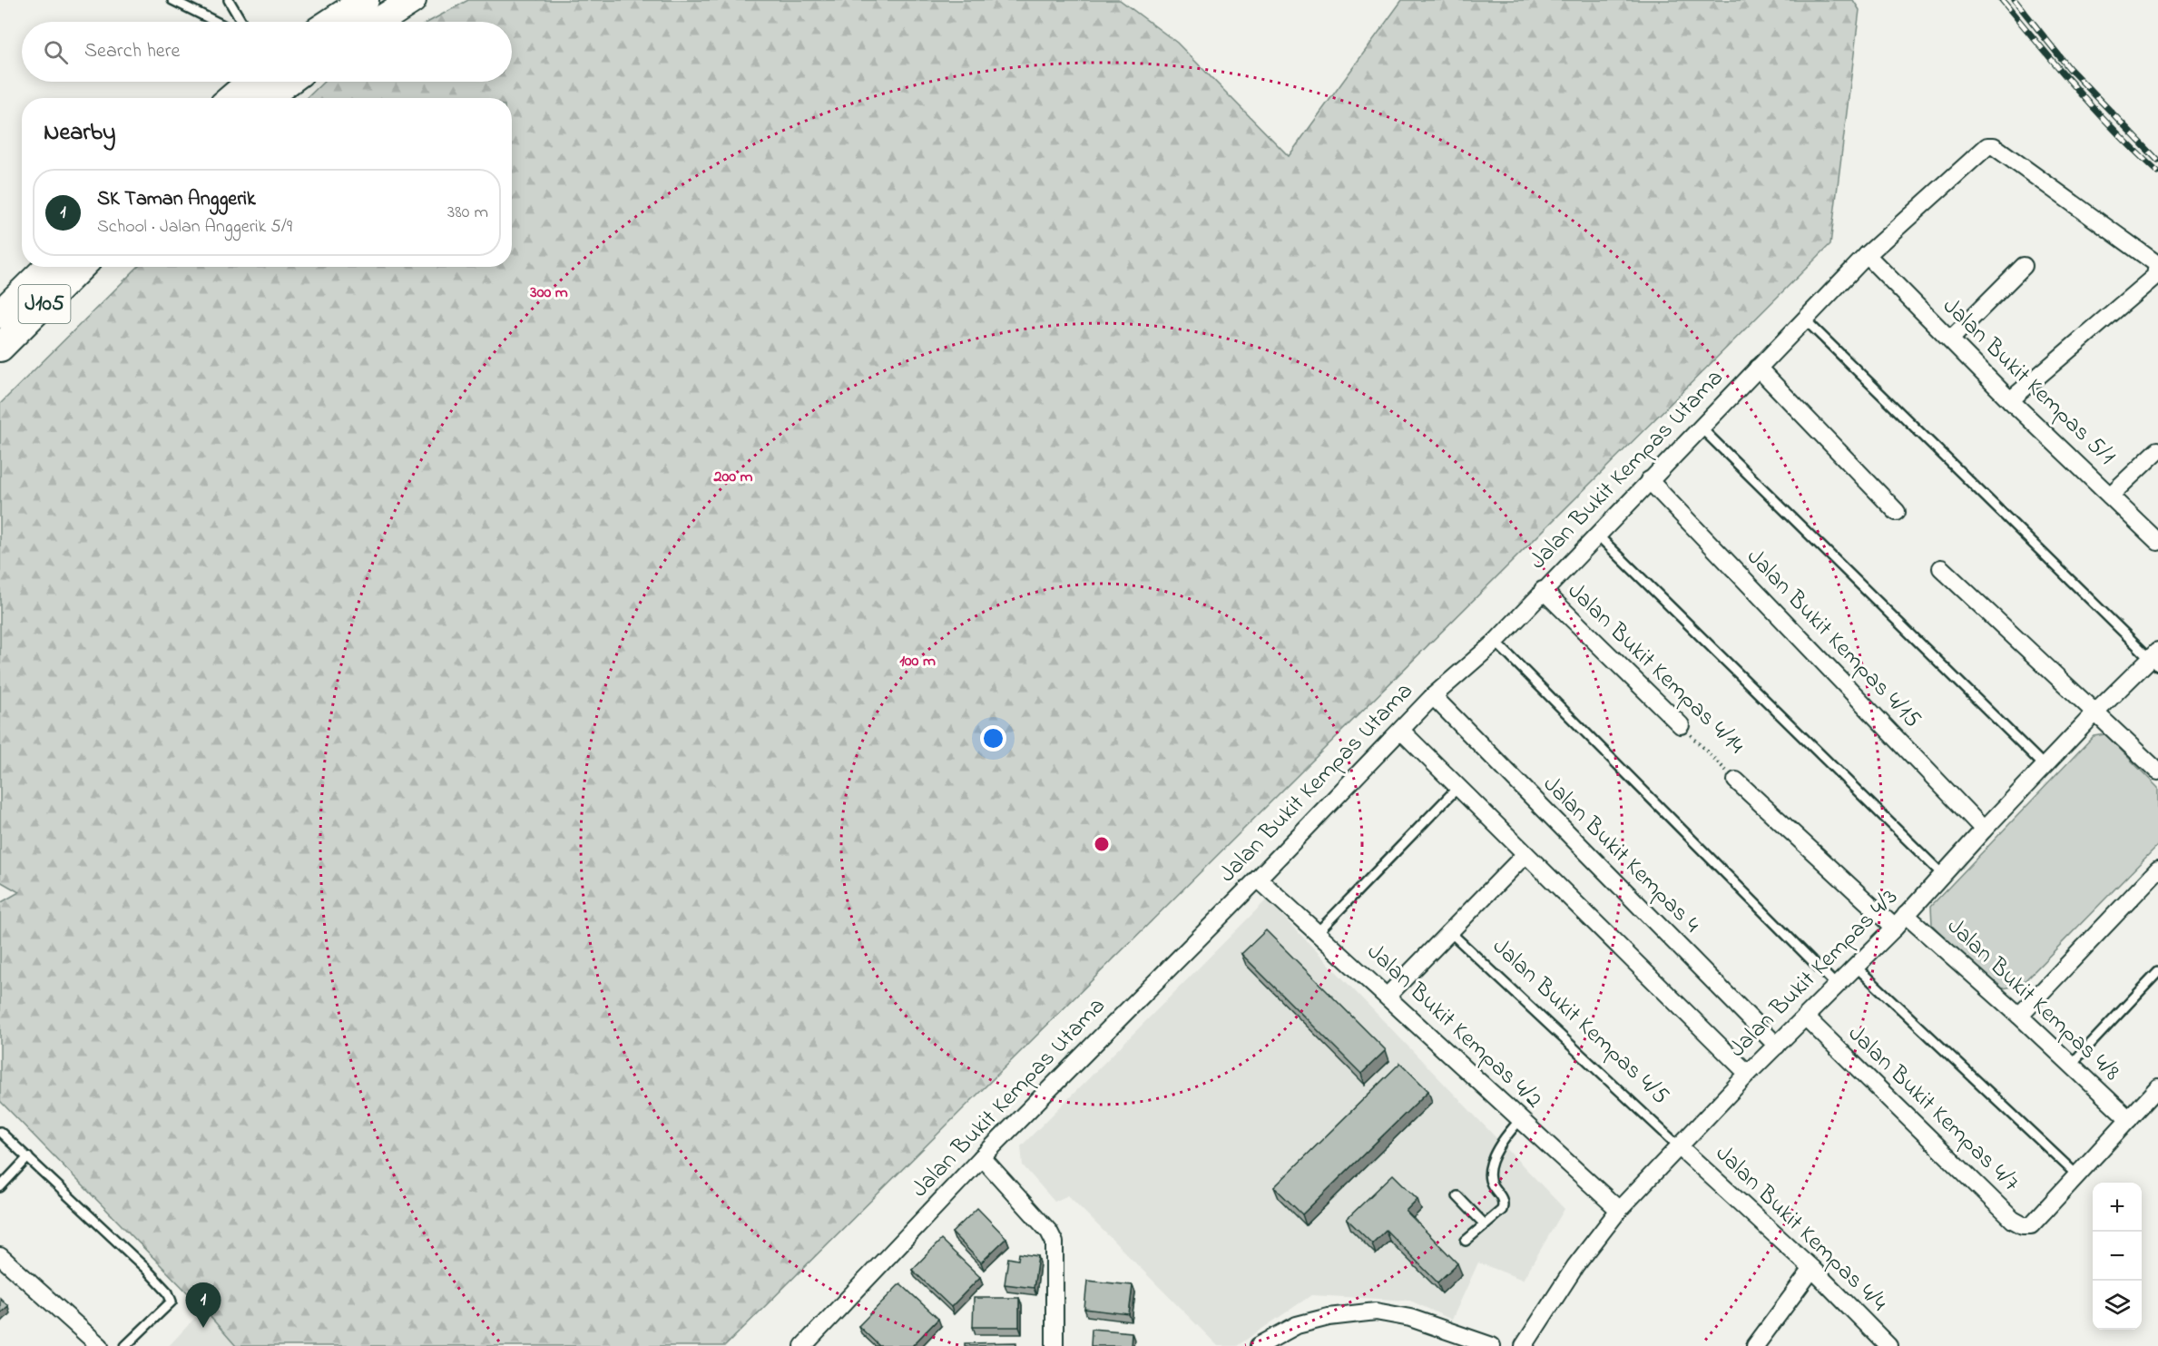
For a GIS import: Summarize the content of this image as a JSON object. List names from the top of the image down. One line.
{"streets":{"main road":["J105"],"street":["Jalan Bukit Kempas 5/1","Jalan Bukit Kempas Utama","Jalan Bukit Kempas 4/15","Jalan Bukit Kempas 4/14","Jalan Bukit Kempas 4","Jalan Bukit Kempas 4/3","Jalan Bukit Kempas 4/8","Jalan Bukit Kempas 4/2","Jalan Bukit Kempas 4/7","Jalan Bukit Kempas 4/4"],"lane":["Jalan Bukit Kempas 4/5"]},"crossings":[["Jalan Bukit Kempas 5/1","Jalan Bukit Kempas Utama"],["Jalan Bukit Kempas Utama","Jalan Bukit Kempas 4/15"],["Jalan Bukit Kempas Utama","Jalan Bukit Kempas 4/14"],["Jalan Bukit Kempas Utama","Jalan Bukit Kempas 4"],["Jalan Bukit Kempas Utama","Jalan Bukit Kempas 4/2"],["Jalan Bukit Kempas 4/15","Jalan Bukit Kempas 4/3"],["Jalan Bukit Kempas 4/14","Jalan Bukit Kempas 4/8"],["Jalan Bukit Kempas 4","Jalan Bukit Kempas 4/3"],["Jalan Bukit Kempas 4/3","Jalan Bukit Kempas 4/8"],["Jalan Bukit Kempas 4/3","Jalan Bukit Kempas 4/5"],["Jalan Bukit Kempas 4/3","Jalan Bukit Kempas 4/2"],["Jalan Bukit Kempas 4/3","Jalan Bukit Kempas 4/7"],["Jalan Bukit Kempas 4/3","Jalan Bukit Kempas 4/4"],["Jalan Bukit Kempas 4/5","Jalan Bukit Kempas 4/4"]],"page":{"search":"Search here","heading":"Nearby","list":[{"mark":"1","name":"SK Taman Anggerik","note":"School · Jalan Anggerik 5/9","value":"380 m"}],"map_buttons":["+","−"],"pins":"1"},"rings":["300 m","200 m","100 m"]}
